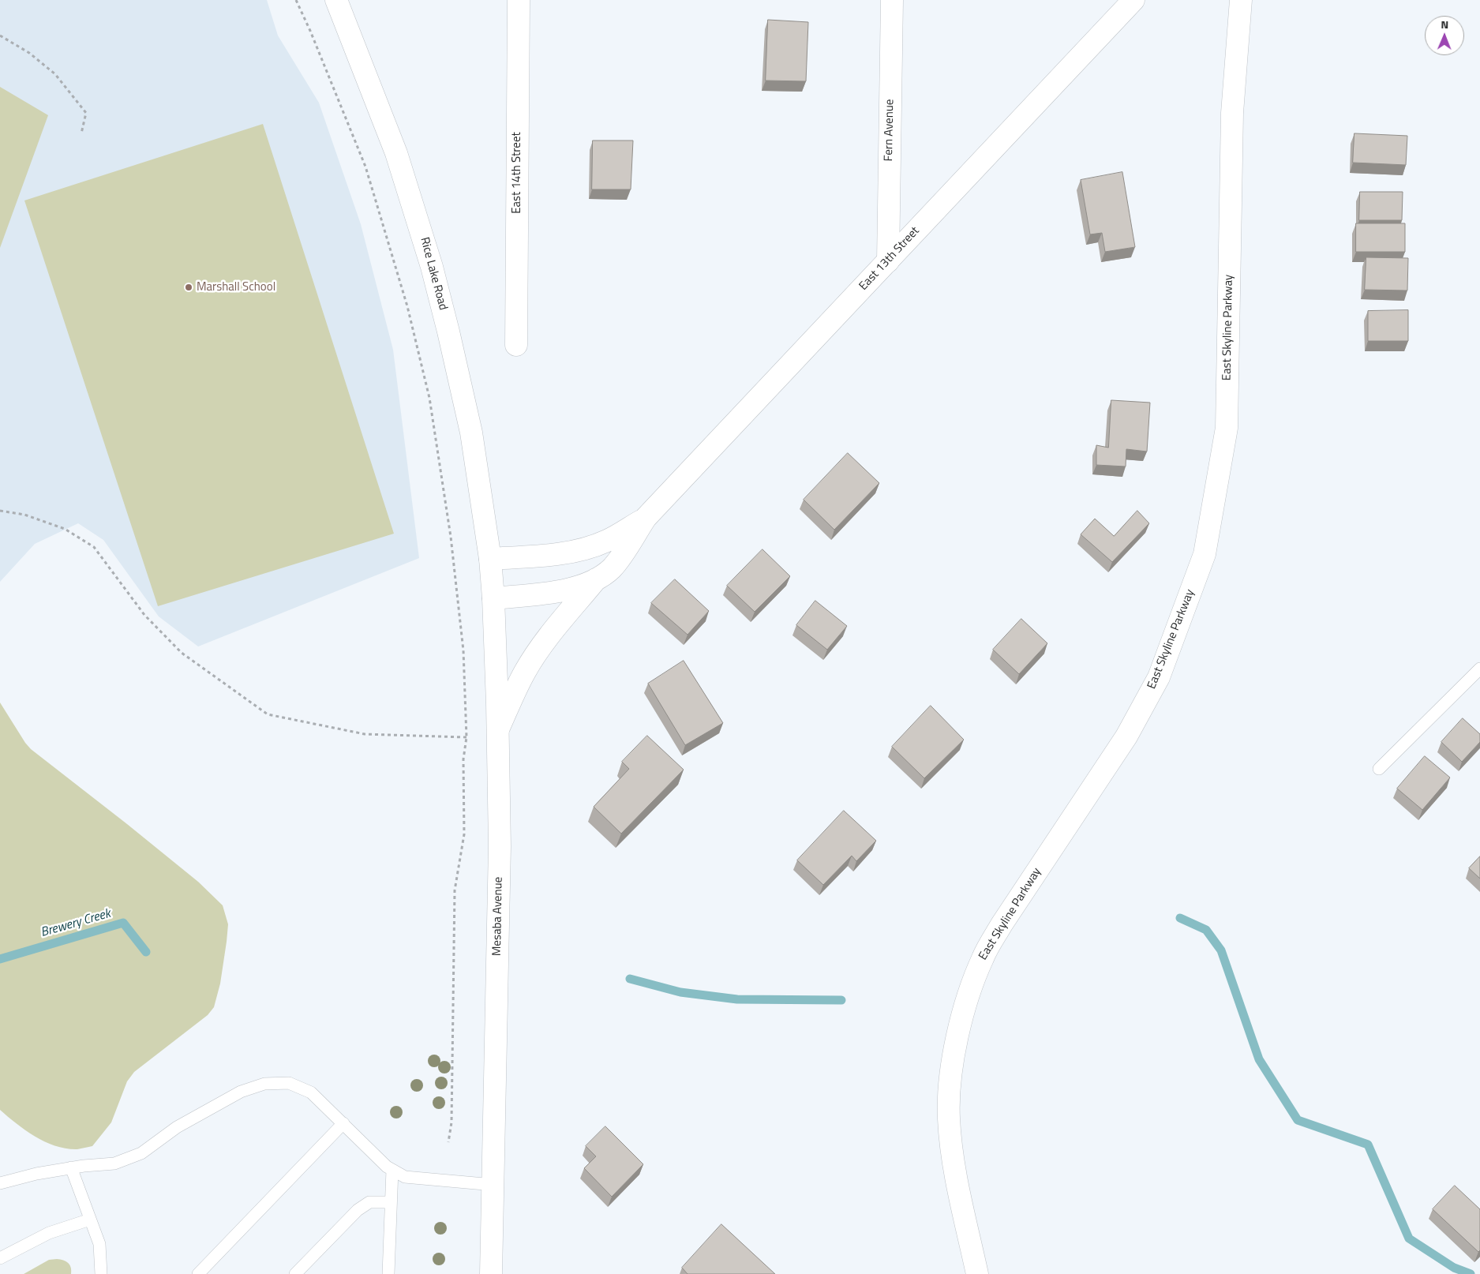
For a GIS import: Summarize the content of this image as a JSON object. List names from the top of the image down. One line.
{"streets":{"street":["Fern Avenue","East 14th Street","East 13th Street","Rice Lake Road","East Skyline Parkway","Mesaba Avenue"]},"crossings":[["Fern Avenue","East 13th Street"],["East 13th Street","Rice Lake Road"],["East 13th Street","Mesaba Avenue"],["Rice Lake Road","Mesaba Avenue"]],"water":["Brewery Creek"],"places":["Marshall School"],"north":"top"}
